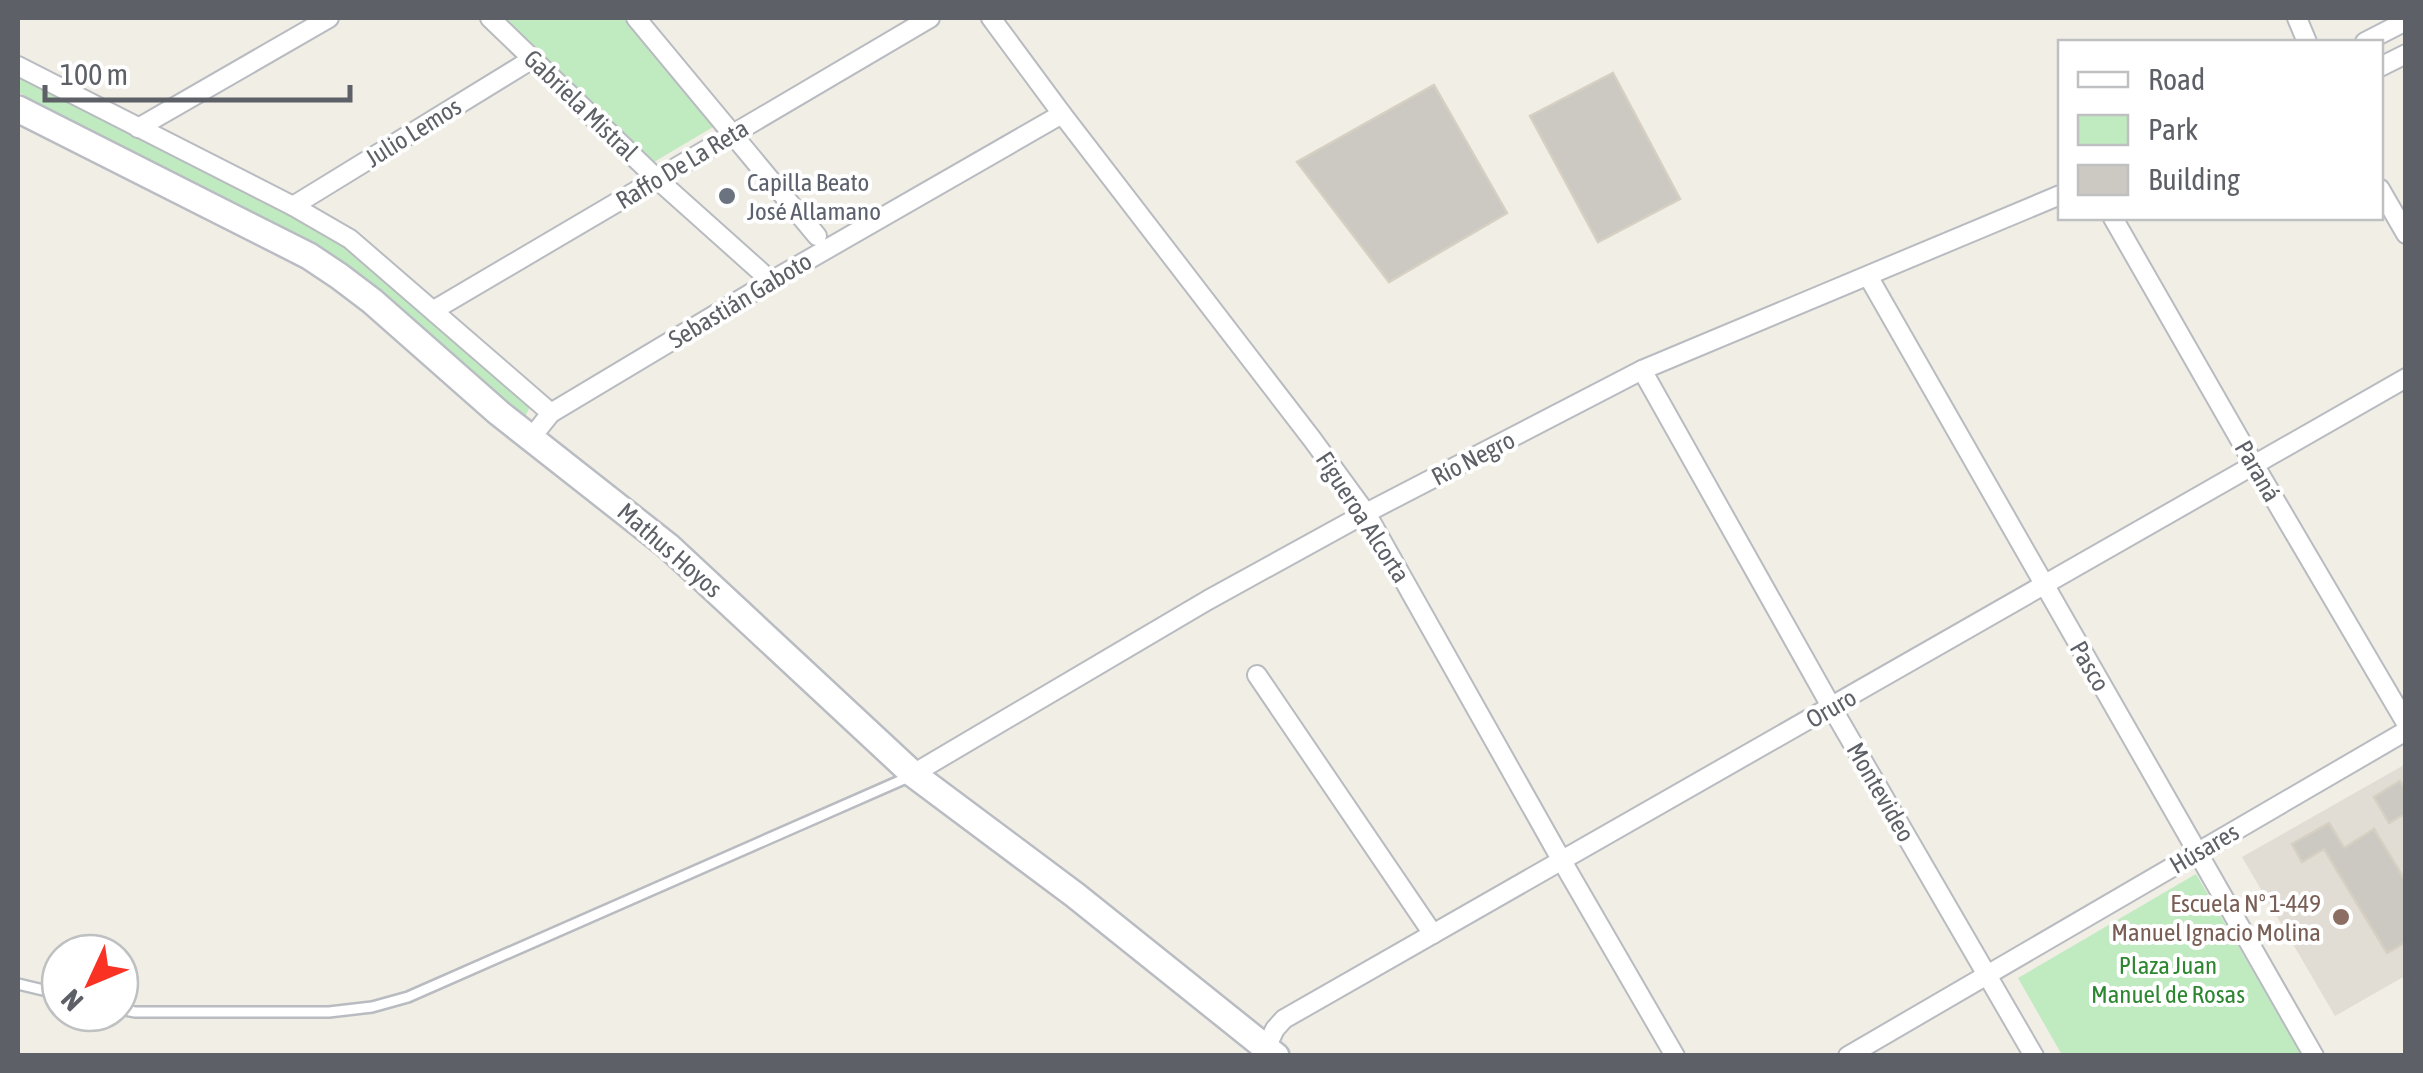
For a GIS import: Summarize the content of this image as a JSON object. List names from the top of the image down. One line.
{"streets":{"main road":["Mathus Hoyos"],"street":["Gabriela Mistral","Julio Lemos","Raffo De La Reta","Sebastián Gaboto","Río Negro","Paraná","Figueroa Alcorta","Pasco","Oruro","Montevideo","Húsares"]},"crossings":[["Gabriela Mistral","Julio Lemos"],["Gabriela Mistral","Raffo De La Reta"],["Sebastián Gaboto","Figueroa Alcorta"],["Sebastián Gaboto","Mathus Hoyos"],["Río Negro","Figueroa Alcorta"],["Río Negro","Mathus Hoyos"],["Río Negro","Pasco"],["Río Negro","Montevideo"],["Paraná","Oruro"],["Paraná","Húsares"],["Figueroa Alcorta","Oruro"],["Mathus Hoyos","Oruro"],["Pasco","Oruro"],["Pasco","Húsares"],["Oruro","Montevideo"],["Montevideo","Húsares"]],"parks":["Plaza Juan Manuel de Rosas"],"places":["Capilla Beato José Allamano","Escuela Nº 1-449 Manuel Ignacio Molina"],"legend":["Road","Park","Building"],"scale_bar":"100 m","north":"bottom left"}
